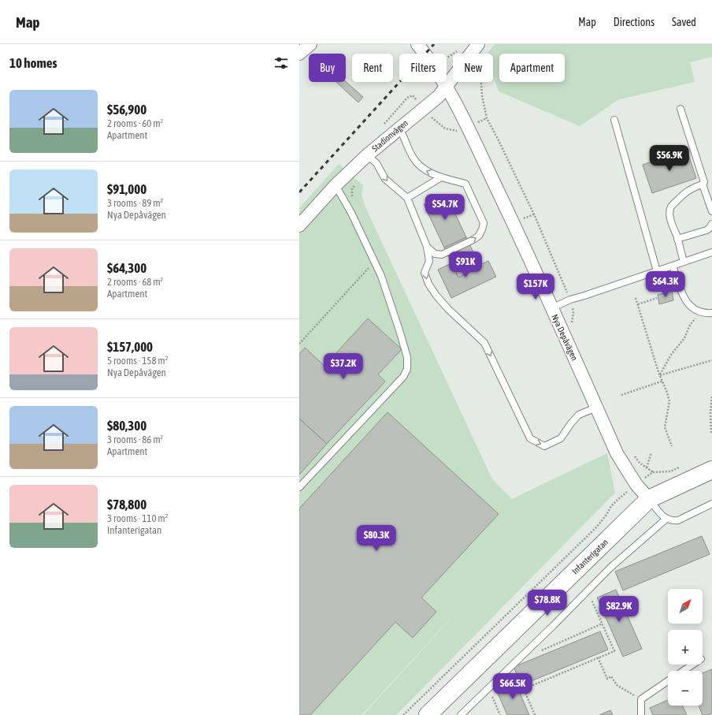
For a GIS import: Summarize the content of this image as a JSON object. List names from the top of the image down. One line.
{"streets":{"street":["Stadionvägen","Nya Depåvägen","Infanterigatan"]},"crossings":[["Stadionvägen","Nya Depåvägen"],["Nya Depåvägen","Infanterigatan"]],"north":"top right","page":{"header":"Map","nav":["Map","Directions","Saved"],"heading":"10 homes","chip":["Buy","Rent","Filters","New","Apartment"],"list":[{"name":"$56,900","note":"2 rooms · 60 m² · Apartment"},{"name":"$91,000","note":"3 rooms · 89 m² · Nya Depåvägen"},{"name":"$64,300","note":"2 rooms · 68 m² · Apartment"},{"name":"$157,000","note":"5 rooms · 158 m² · Nya Depåvägen"},{"name":"$80,300","note":"3 rooms · 86 m² · Apartment"},{"name":"$78,800","note":"3 rooms · 110 m² · Infanterigatan"}],"price":["$56.9K","$54.7K","$91K","$64.3K","$157K","$37.2K","$80.3K","$78.8K","$82.9K","$66.5K"],"map_buttons":["+","−"]}}
